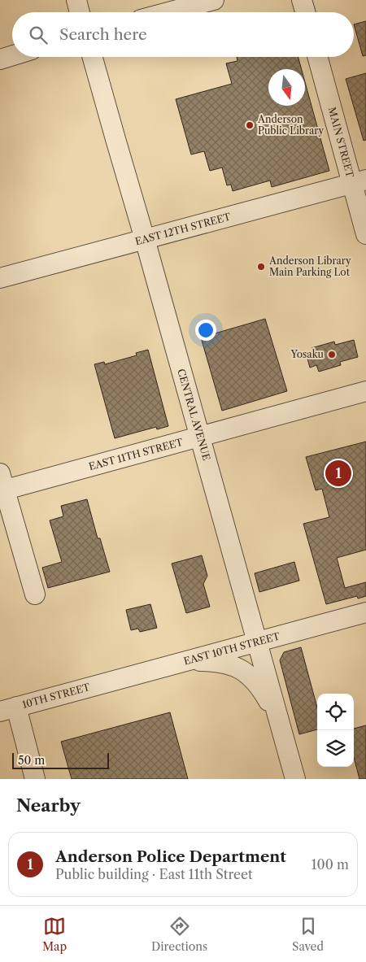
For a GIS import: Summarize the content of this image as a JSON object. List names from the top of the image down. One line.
{"streets":{"street":["MAIN STREET","EAST 12TH STREET","CENTRAL AVENUE","EAST 11TH STREET","EAST 10TH STREET","10TH STREET"]},"crossings":[["MAIN STREET","EAST 12TH STREET"],["EAST 12TH STREET","CENTRAL AVENUE"],["CENTRAL AVENUE","EAST 11TH STREET"],["CENTRAL AVENUE","EAST 10TH STREET"],["EAST 10TH STREET","10TH STREET"]],"places":["Anderson Public Library","Anderson Library Main Parking Lot","Yosaku"],"scale_bar":"50 m","north":"bottom","page":{"search":"Search here","pins":"1","scale":"50 m","heading":"Nearby","list":[{"mark":"1","name":"Anderson Police Department","note":"Public building · East 11th Street","value":"100 m"}],"nav":["Map","Directions","Saved"]}}
